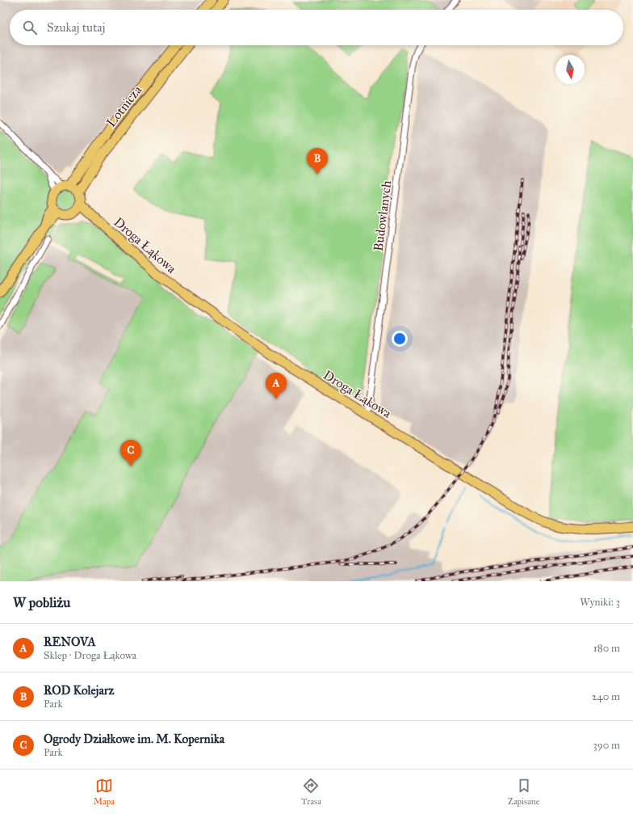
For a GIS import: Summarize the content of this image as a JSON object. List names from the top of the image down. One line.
{"streets":{"main road":["Lotnicza","Droga Łąkowa"],"street":["Budowlanych"]},"crossings":[["Lotnicza","Droga Łąkowa"],["Budowlanych","Droga Łąkowa"]],"north":"bottom","page":{"search":"Szukaj tutaj","pins":["B","A","C"],"heading":["W pobliżu","Wyniki: 3"],"list":[{"mark":"A","name":"RENOVA","note":"Sklep · Droga Łąkowa","value":"180 m"},{"mark":"B","name":"ROD Kolejarz","note":"Park","value":"240 m"},{"mark":"C","name":"Ogrody Działkowe im. M. Kopernika","note":"Park","value":"390 m"}],"nav":["Mapa","Trasa","Zapisane"]}}
